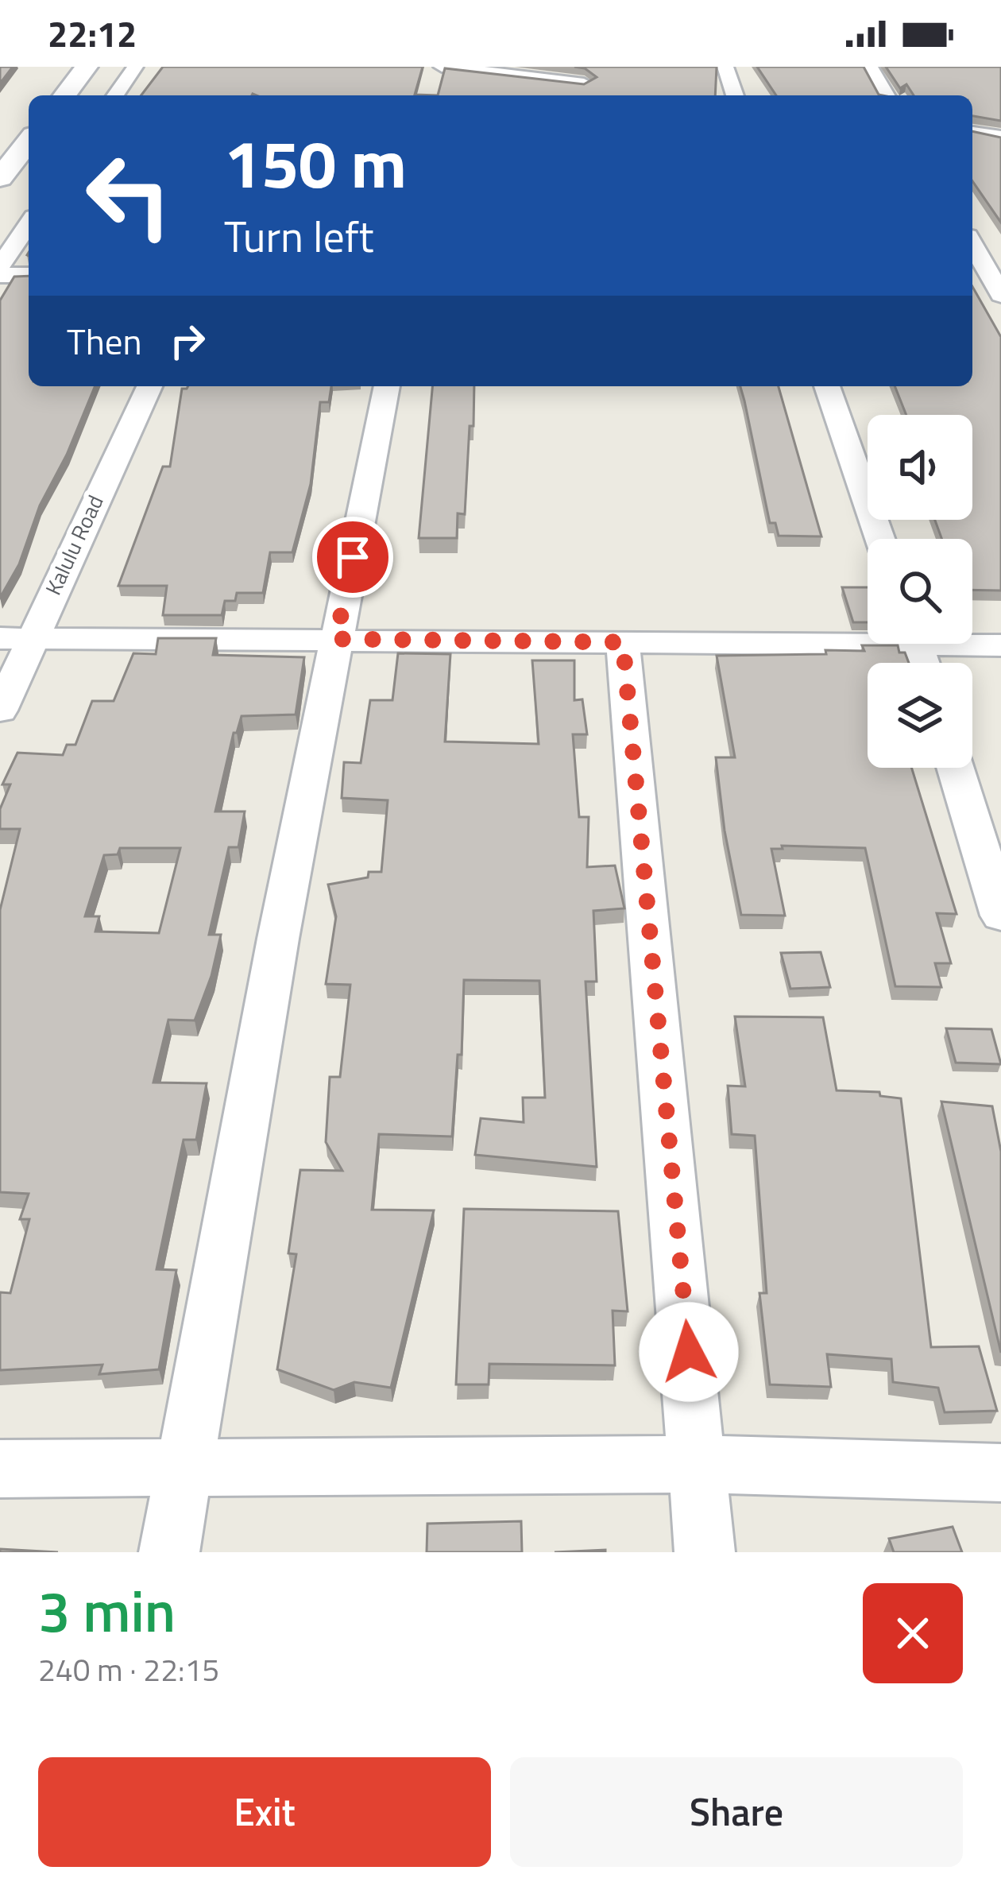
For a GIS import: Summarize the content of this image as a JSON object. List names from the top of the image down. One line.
{"streets":{"street":["Kalulu Road"]},"page":{"status":"22:12","turn":["150 m","Turn left"],"then":"Then","heading":["3 min","240 m · 22:15"],"buttons":["Exit","Share"]}}
